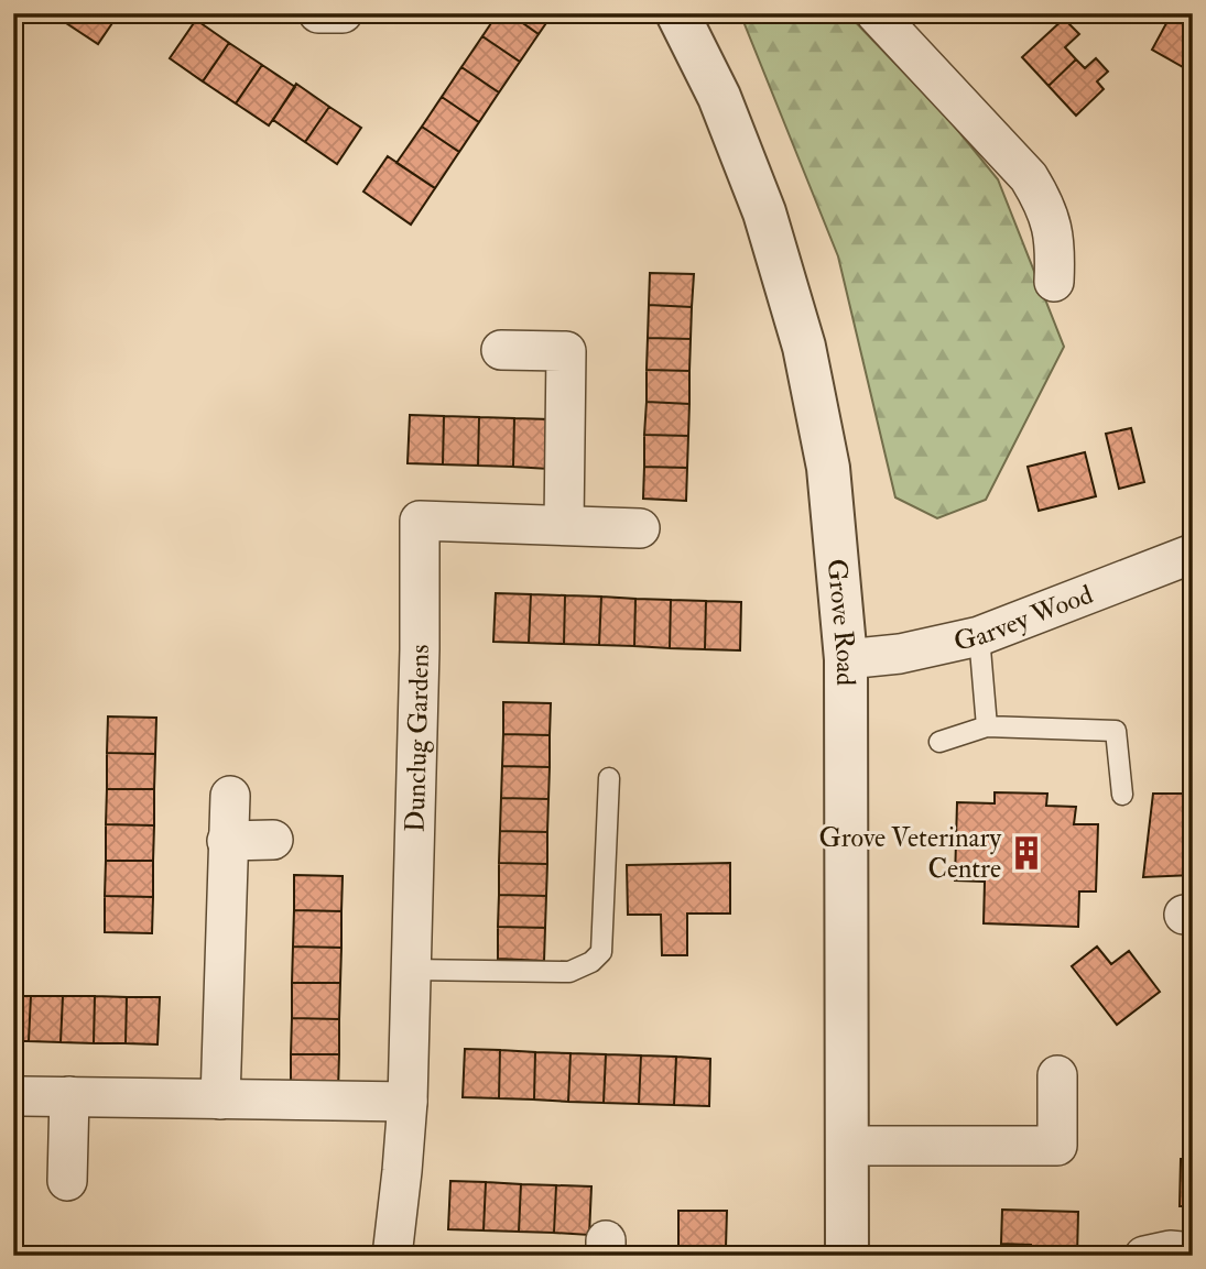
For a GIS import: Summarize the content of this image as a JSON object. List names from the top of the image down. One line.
{"streets":{"street":["Garvey Wood","Grove Road","Dunclug Gardens"]},"crossings":[["Garvey Wood","Grove Road"]],"places":{"building":["Grove Veterinary Centre"]}}
